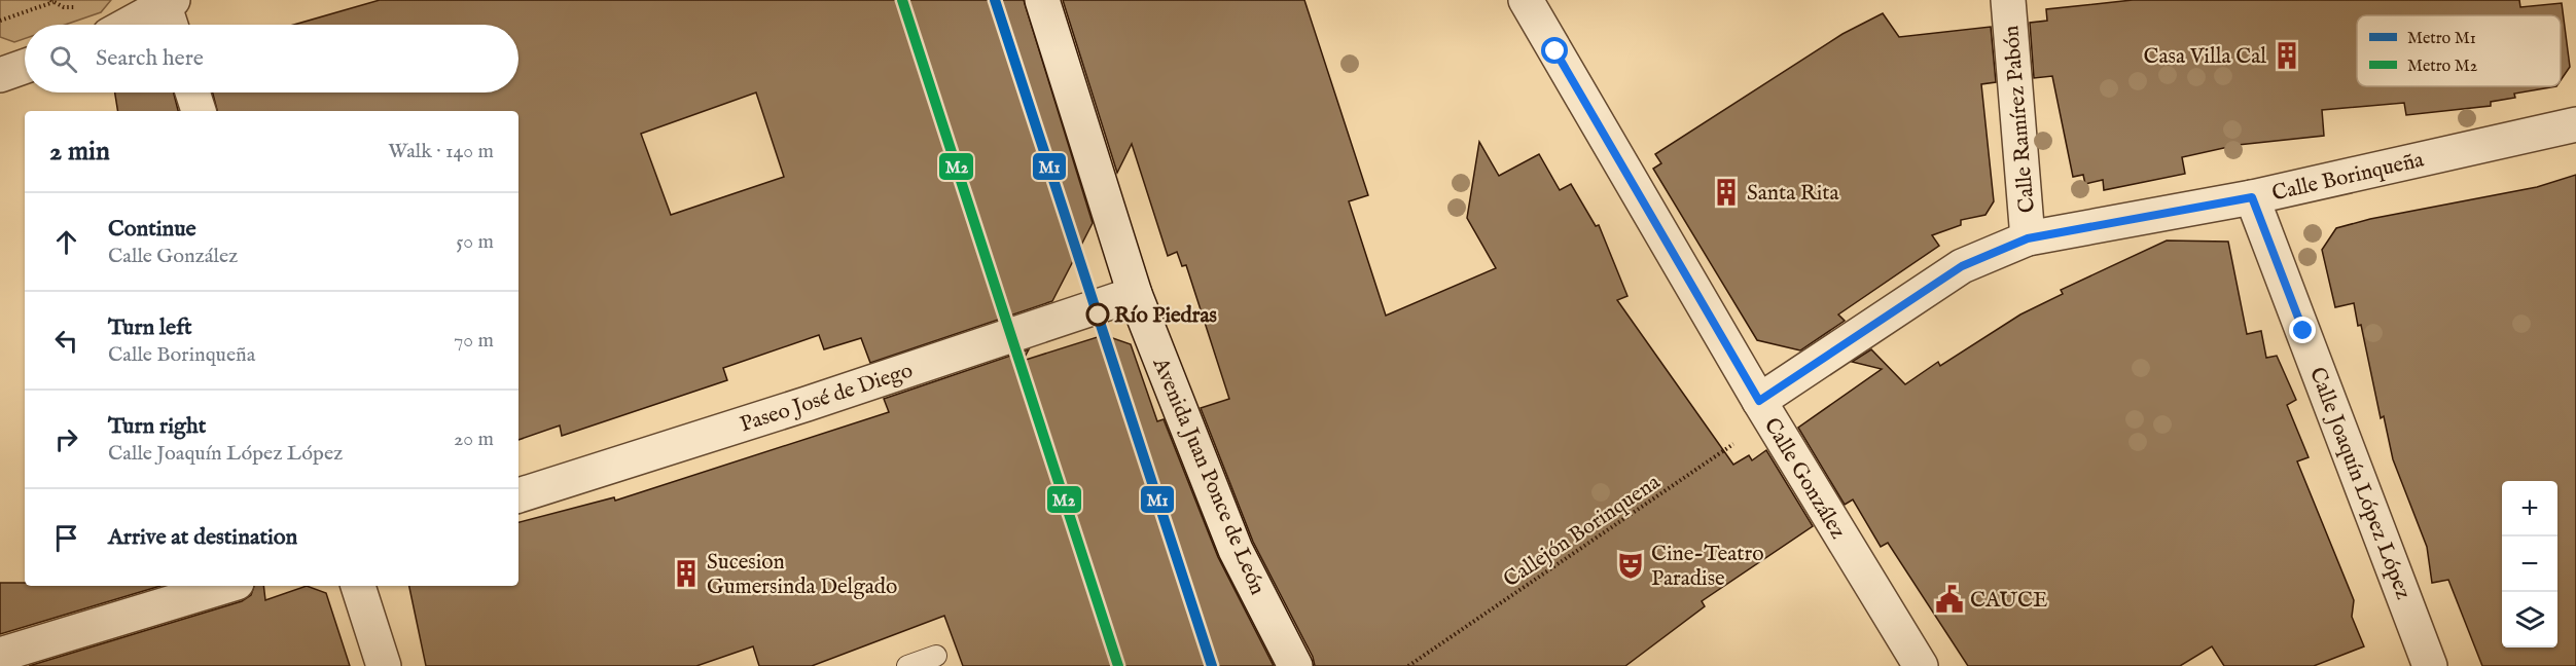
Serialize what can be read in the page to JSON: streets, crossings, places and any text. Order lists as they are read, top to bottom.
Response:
{
  "streets": {
    "street": [
      "Calle Ramírez Pabón",
      "Calle Borinqueña",
      "Paseo José de Diego",
      "Avenida Juan Ponce de León",
      "Calle González",
      "Calle Joaquín López López"
    ],
    "path": ["Callejón Borinquena"]
  },
  "crossings": [
    ["Calle Ramírez Pabón", "Calle Borinqueña"],
    ["Calle Borinqueña", "Calle González"],
    ["Calle Borinqueña", "Calle Joaquín López López"],
    ["Calle Borinqueña", "Callejón Borinquena"],
    ["Paseo José de Diego", "Avenida Juan Ponce de León"],
    ["Calle González", "Callejón Borinquena"]
  ],
  "places": {
    "building": ["Casa Villa Cal", "Santa Rita", "Sucesion Gumersinda Delgado"],
    "other": ["Río Piedras"],
    "theatre": ["Cine-Teatro Paradise"],
    "public building": ["CAUCE"]
  },
  "lines": ["metro line M1", "metro line M2"],
  "legend": ["Metro M1", "Metro M2"],
  "page": {
    "search": "Search here",
    "heading": ["2 min", "Walk · 140 m"],
    "list": [
      ["Continue", "Calle González", "50 m"],
      ["Turn left", "Calle Borinqueña", "70 m"],
      ["Turn right", "Calle Joaquín López López", "20 m"],
      "Arrive at destination"
    ],
    "map_buttons": ["+", "−"]
  }
}
